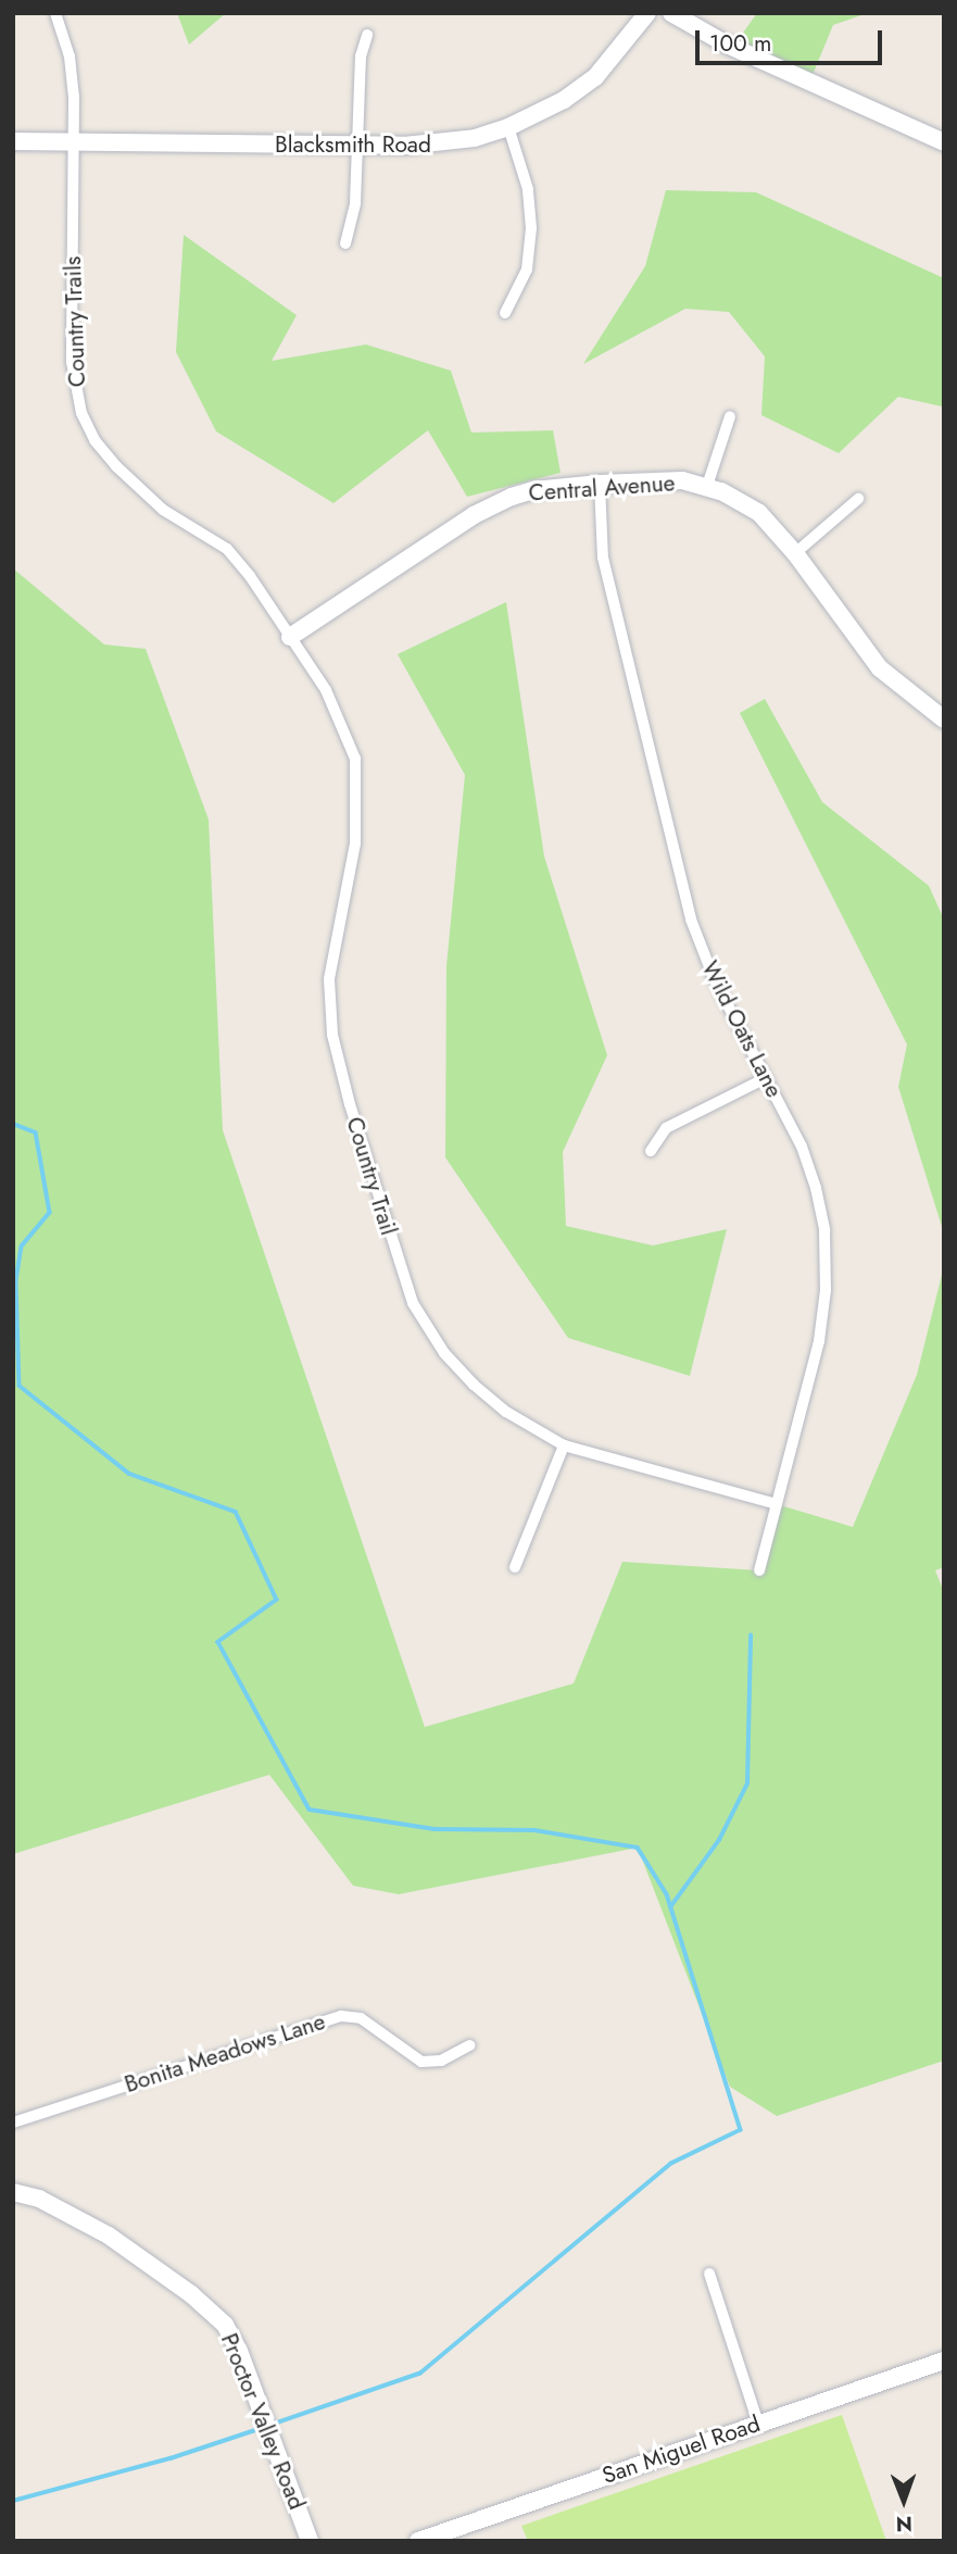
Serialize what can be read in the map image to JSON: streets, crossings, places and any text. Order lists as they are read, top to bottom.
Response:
{
  "streets": {
    "street": [
      "Blacksmith Road",
      "Country Trails",
      "Central Avenue",
      "Wild Oats Lane",
      "Country Trail",
      "Bonita Meadows Lane",
      "Proctor Valley Road",
      "San Miguel Road"
    ]
  },
  "crossings": [
    ["Blacksmith Road", "Country Trails"],
    ["Country Trails", "Central Avenue"],
    ["Country Trails", "Country Trail"],
    ["Central Avenue", "Wild Oats Lane"],
    ["Central Avenue", "Country Trail"],
    ["Wild Oats Lane", "Country Trail"]
  ],
  "scale_bar": "100 m",
  "north": "bottom"
}
